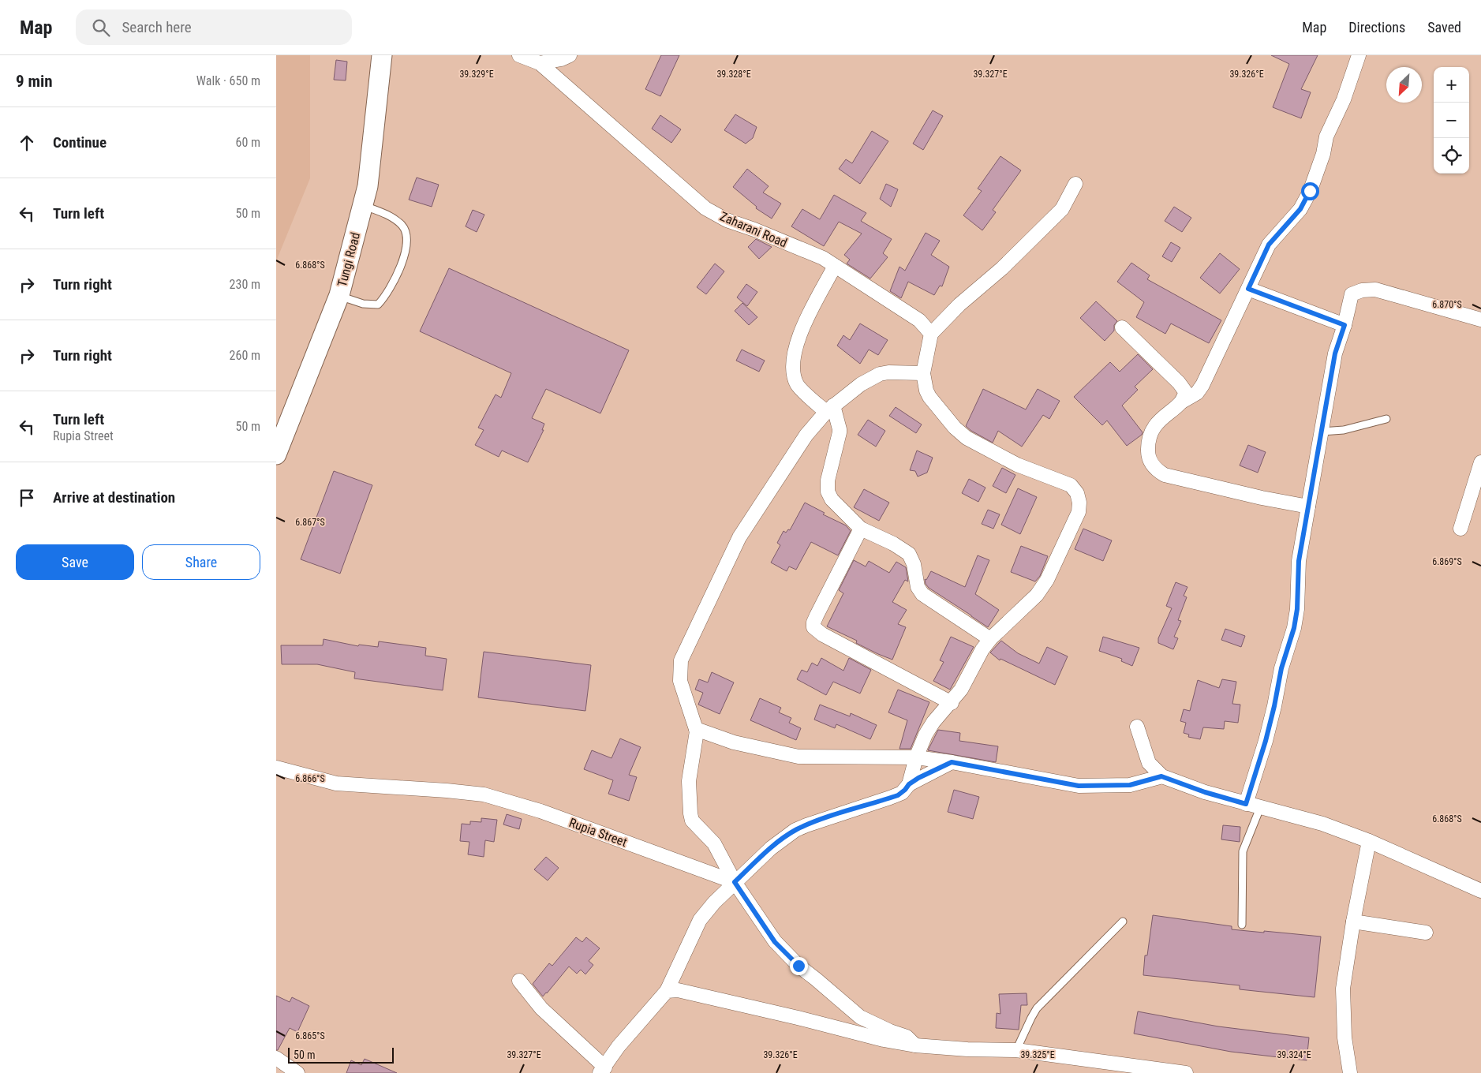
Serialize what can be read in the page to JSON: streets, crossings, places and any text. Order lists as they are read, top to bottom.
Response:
{
  "streets": {
    "main road": ["Tungi Road"],
    "street": ["Zaharani Road", "Rupia Street"]
  },
  "scale_bar": "50 m",
  "north": "bottom left",
  "page": {
    "header": "Map",
    "search": "Search here",
    "nav": ["Map", "Directions", "Saved"],
    "heading": ["9 min", "Walk · 650 m"],
    "map_buttons": ["+", "−"],
    "list": [
      ["Continue", "60 m"],
      ["Turn left", "50 m"],
      ["Turn right", "230 m"],
      ["Turn right", "260 m"],
      ["Turn left", "Rupia Street", "50 m"],
      "Arrive at destination"
    ],
    "buttons": ["Save", "Share"],
    "scale": "50 m"
  },
  "coordinates": [
    "39.329°E",
    "39.328°E",
    "39.327°E",
    "39.326°E",
    "6.868°S",
    "6.870°S",
    "6.867°S",
    "6.869°S",
    "6.866°S",
    "6.865°S",
    "39.325°E",
    "39.324°E"
  ]
}
